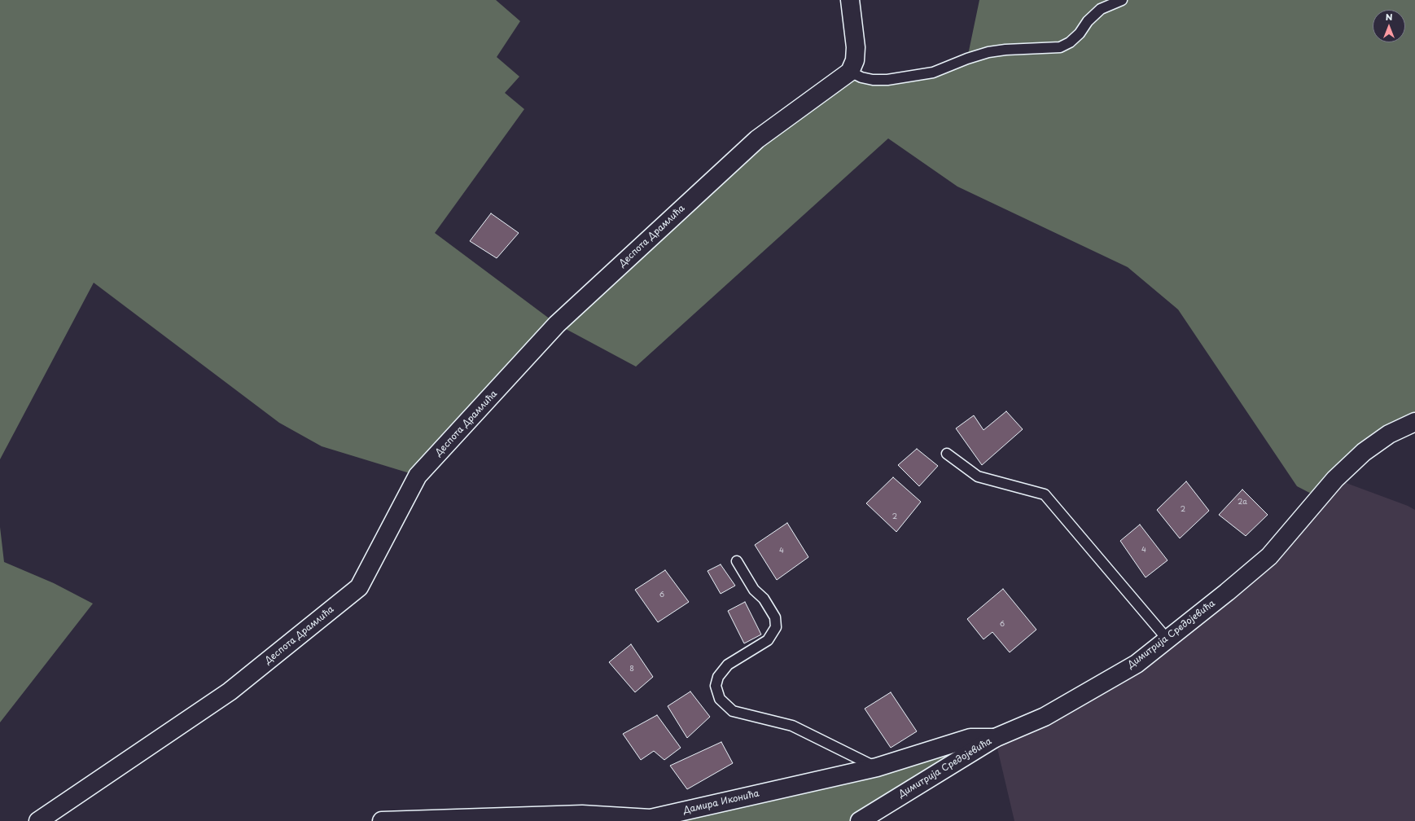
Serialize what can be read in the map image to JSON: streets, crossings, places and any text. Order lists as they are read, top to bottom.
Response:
{
  "streets": {
    "street": ["Деспота Драмлића", "Димитрија Средојевића", "Дамира Иконића"]
  },
  "crossings": [
    ["Димитрија Средојевића", "Дамира Иконића"]
  ],
  "house_numbers": [
    "2a",
    "2",
    "2",
    "4",
    "4",
    "6",
    "6",
    "8"
  ],
  "north": "top"
}
